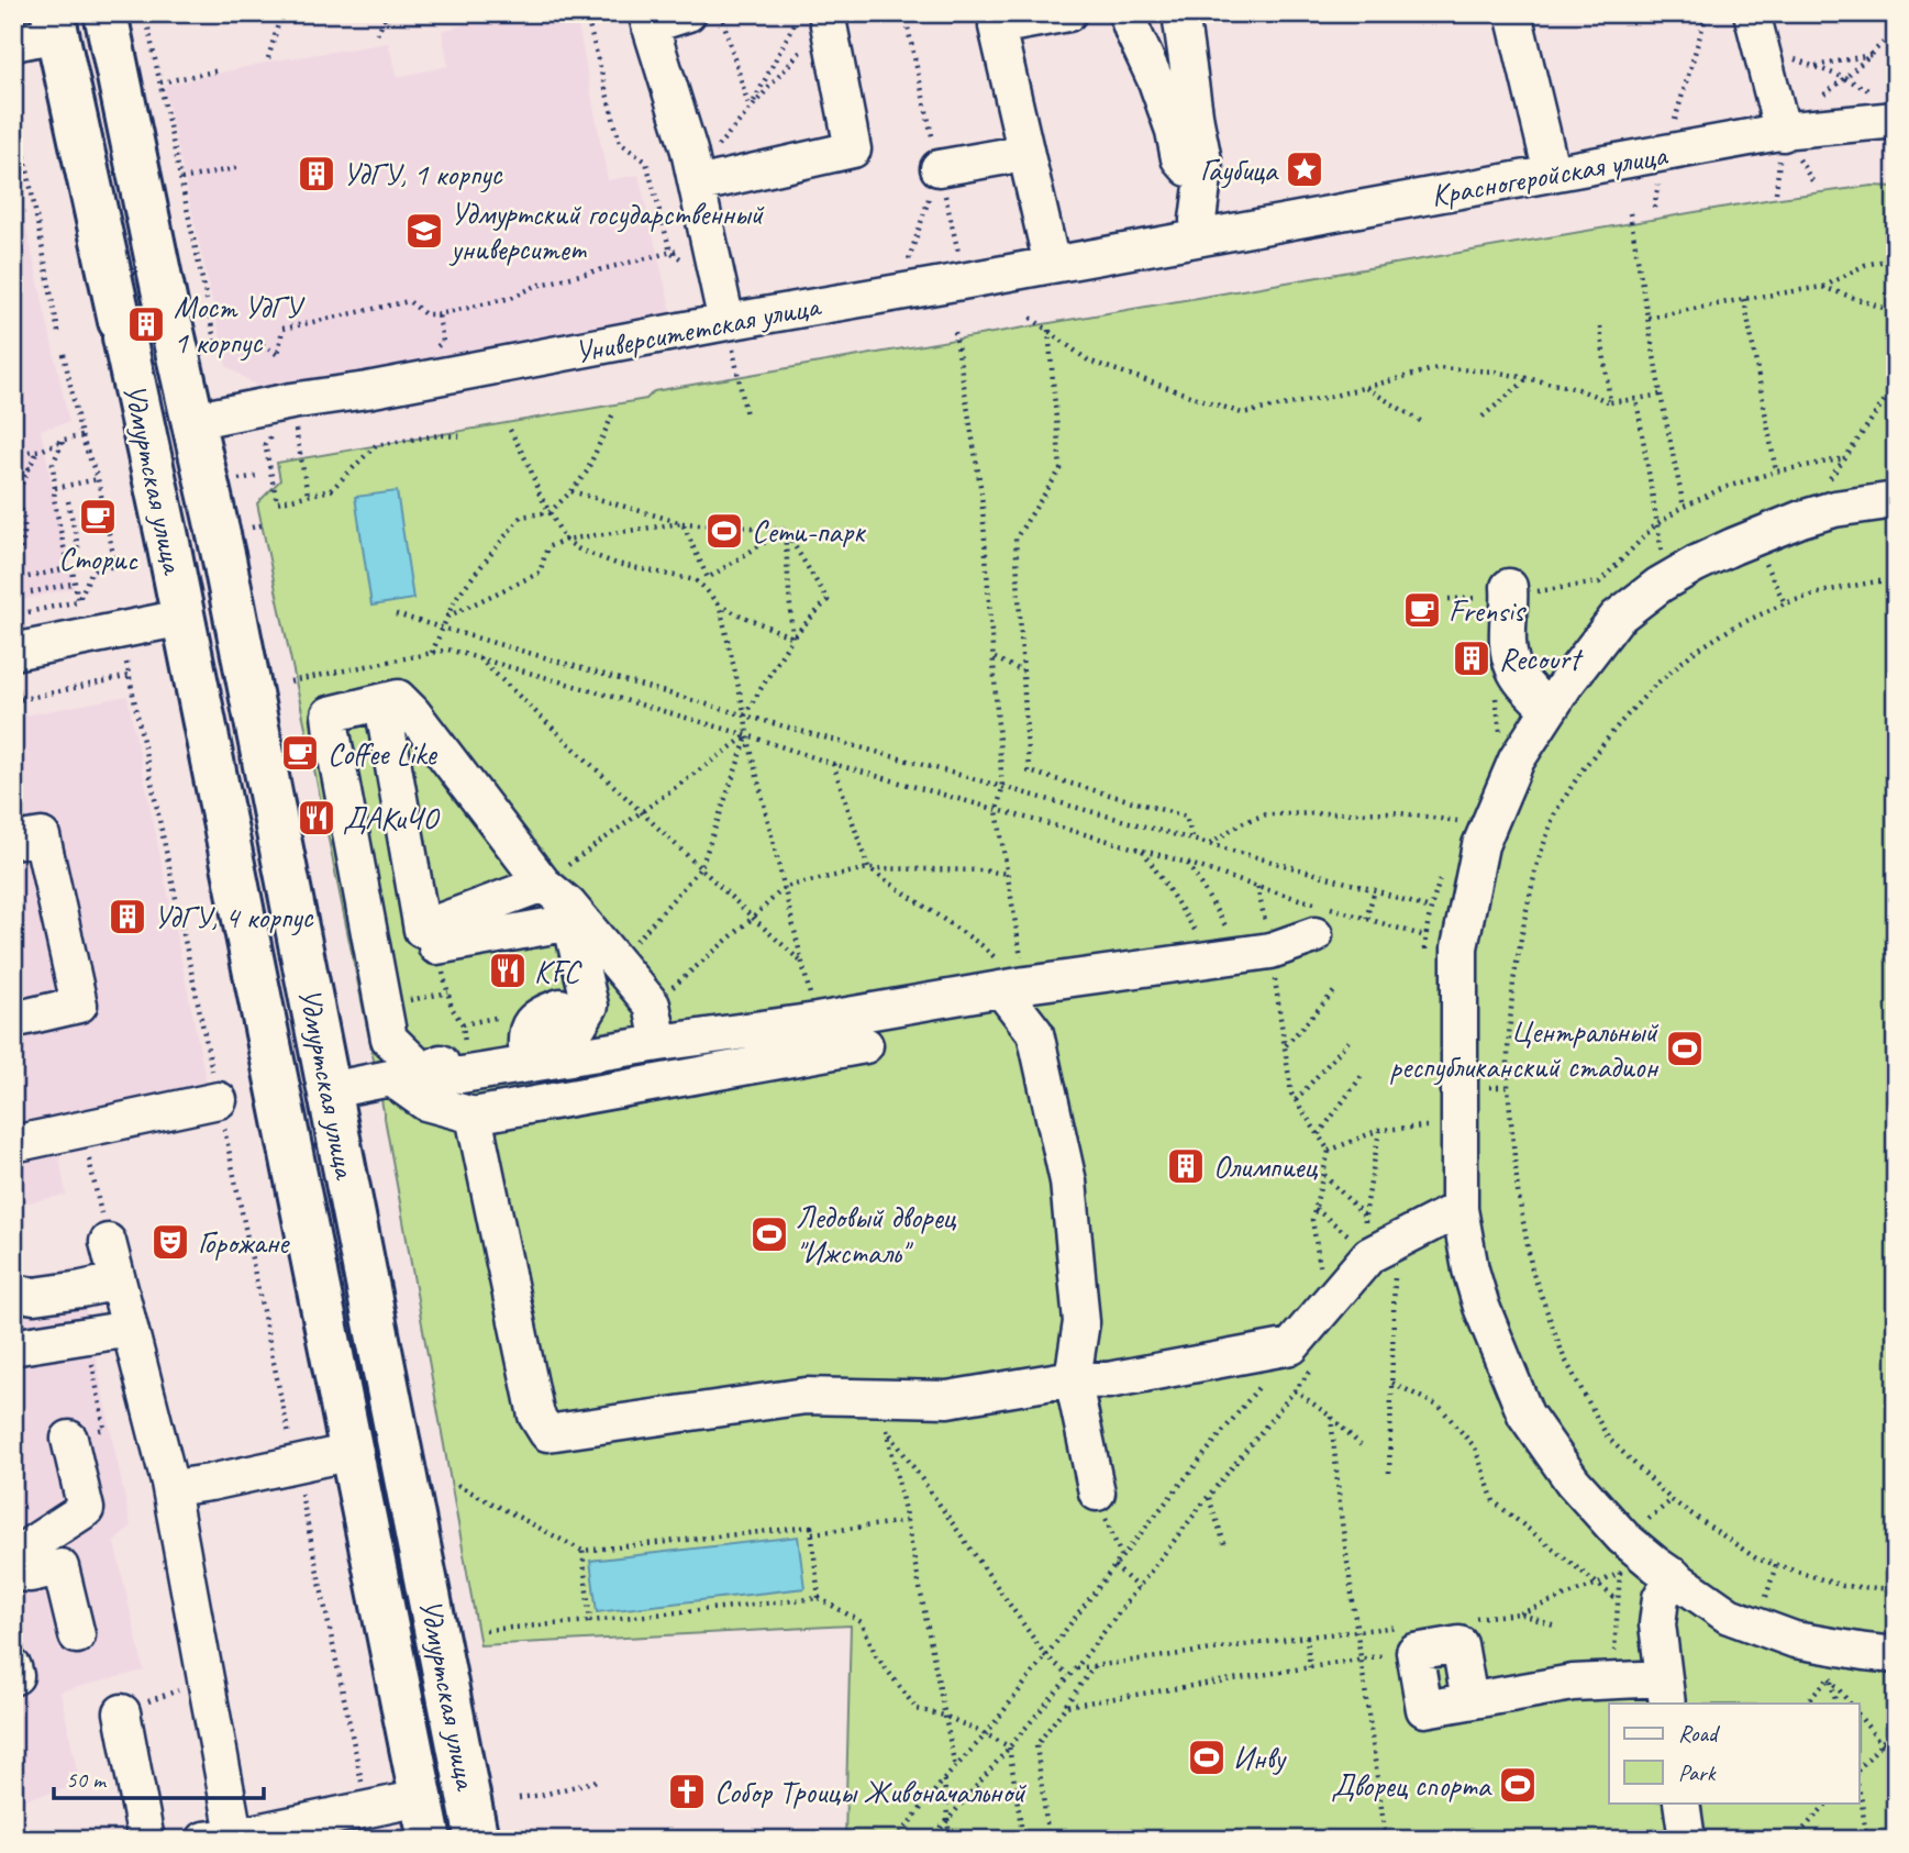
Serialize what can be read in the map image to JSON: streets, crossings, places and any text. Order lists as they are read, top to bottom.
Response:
{
  "streets": {
    "main road": ["Удмуртская улица"],
    "street": ["Красногеройская улица", "Университетская улица"]
  },
  "crossings": [
    ["Красногеройская улица", "Университетская улица"],
    ["Университетская улица", "Удмуртская улица"]
  ],
  "places": {
    "place": ["Гаубица"],
    "building": [
      "УдГУ, 1 корпус",
      "Мост УдГУ 1 корпус",
      "Recourt",
      "УдГУ, 4 корпус",
      "Олимпиец"
    ],
    "school or university": ["Удмуртский государственный университет"],
    "cafe": ["Сторис", "Frensis", "Coffee Like"],
    "sports": [
      "Сети-парк",
      "Центральный республиканский стадион",
      "Ледовый дворец \"Ижсталь\"",
      "Инву",
      "Дворец спорта"
    ],
    "restaurant": ["ДАКиЧО", "KFC"],
    "theatre": ["Горожане"],
    "church": ["Собор Троицы Живоначальной"]
  },
  "legend": ["Road", "Park"],
  "scale_bar": "50 m"
}
